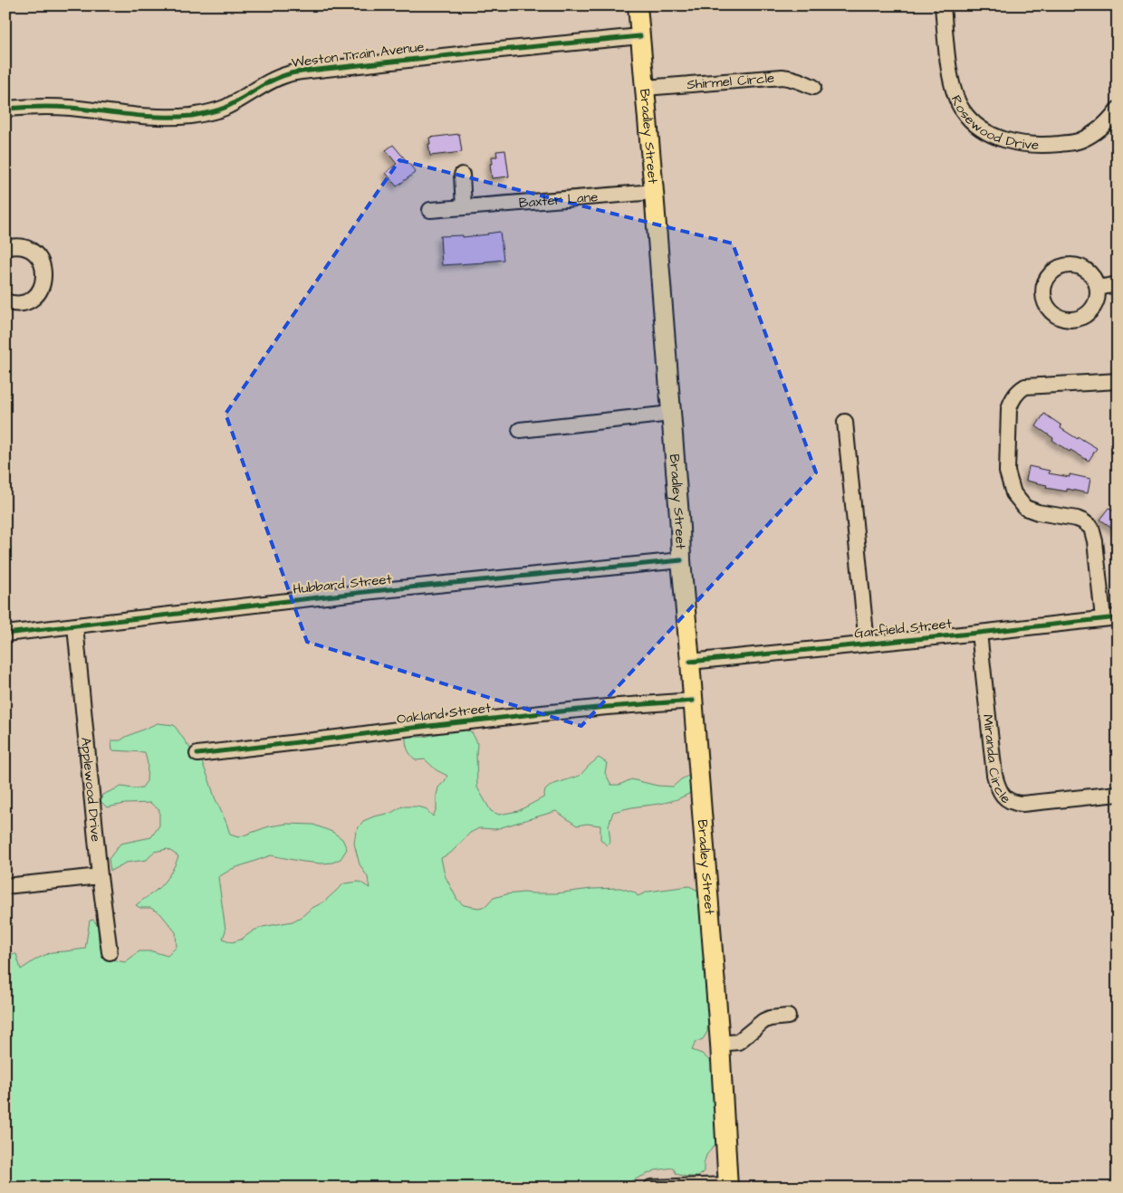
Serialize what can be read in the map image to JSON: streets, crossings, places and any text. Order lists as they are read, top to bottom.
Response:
{
  "streets": {
    "main road": ["Bradley Street"],
    "street": [
      "Weston Train Avenue",
      "Shirmel Circle",
      "Rosewood Drive",
      "Baxter Lane",
      "Hubbard Street",
      "Garfield Street",
      "Oakland Street",
      "Miranda Circle",
      "Applewood Drive"
    ]
  },
  "crossings": [
    ["Weston Train Avenue", "Bradley Street"],
    ["Shirmel Circle", "Bradley Street"],
    ["Bradley Street", "Baxter Lane"],
    ["Bradley Street", "Hubbard Street"],
    ["Bradley Street", "Garfield Street"],
    ["Bradley Street", "Oakland Street"],
    ["Hubbard Street", "Applewood Drive"],
    ["Garfield Street", "Miranda Circle"]
  ]
}
